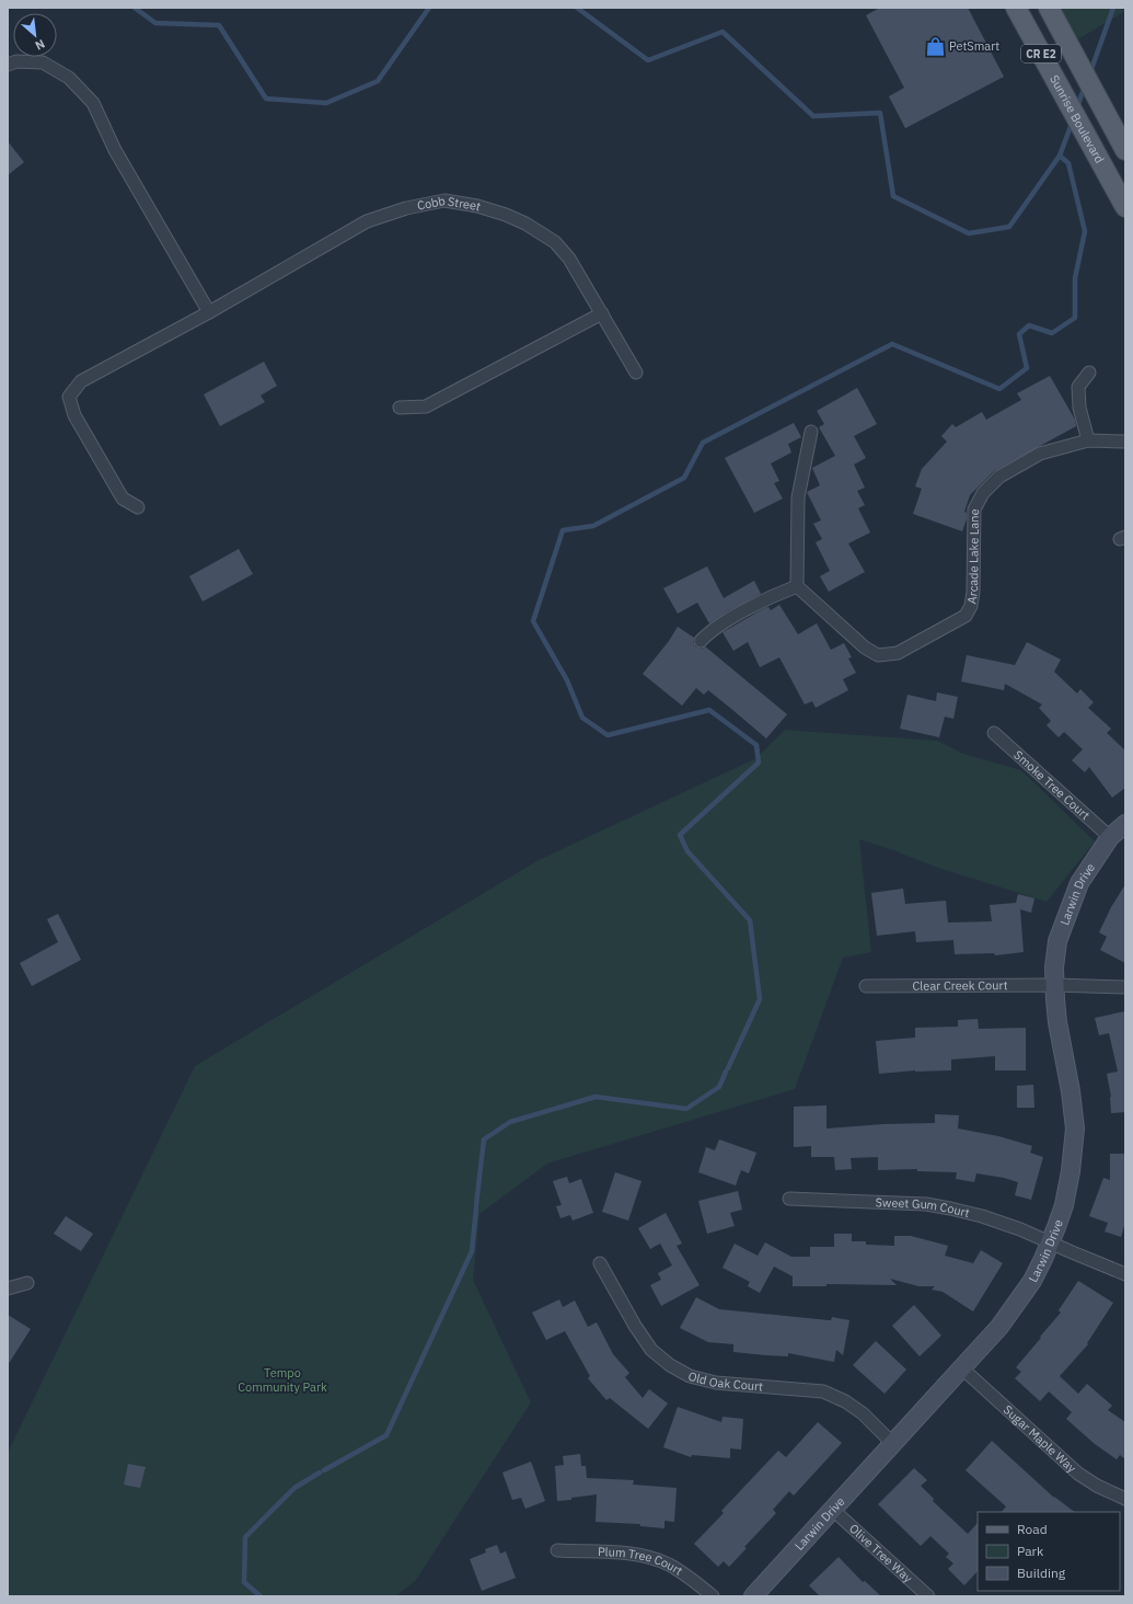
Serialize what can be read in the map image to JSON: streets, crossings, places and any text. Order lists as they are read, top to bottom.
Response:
{
  "streets": {
    "main road": ["CR E2", "Sunrise Boulevard"],
    "street": [
      "Cobb Street",
      "Arcade Lake Lane",
      "Smoke Tree Court",
      "Larwin Drive",
      "Clear Creek Court",
      "Sweet Gum Court",
      "Old Oak Court",
      "Sugar Maple Way",
      "Olive Tree Way",
      "Plum Tree Court"
    ]
  },
  "crossings": [
    ["Smoke Tree Court", "Larwin Drive"],
    ["Larwin Drive", "Clear Creek Court"],
    ["Larwin Drive", "Sweet Gum Court"],
    ["Larwin Drive", "Old Oak Court"],
    ["Larwin Drive", "Sugar Maple Way"],
    ["Larwin Drive", "Olive Tree Way"]
  ],
  "parks": ["Tempo Community Park"],
  "places": {
    "shop": ["PetSmart"]
  },
  "legend": ["Road", "Park", "Building"],
  "north": "bottom right"
}
